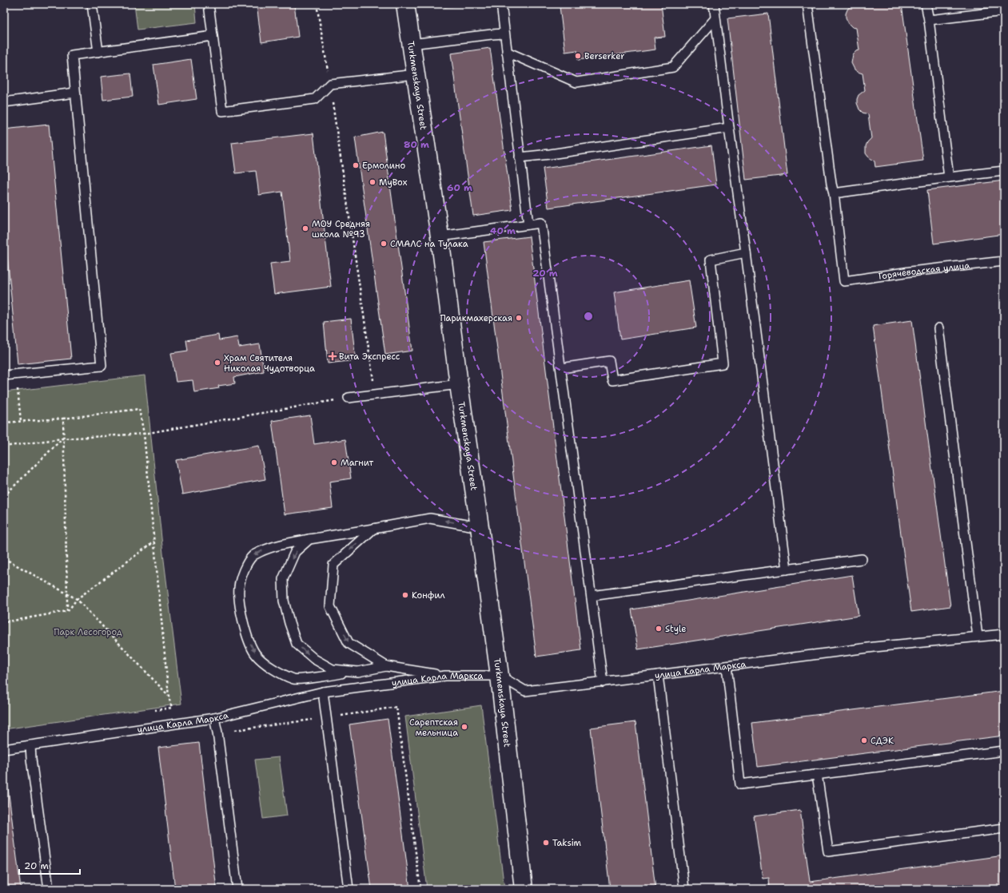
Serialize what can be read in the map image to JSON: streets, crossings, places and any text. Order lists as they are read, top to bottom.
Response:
{
  "streets": {
    "street": ["Turkmenskaya Street"],
    "lane": ["Горячеводская улица", "улица Карла Маркса"]
  },
  "crossings": [
    ["Turkmenskaya Street", "улица Карла Маркса"]
  ],
  "parks": ["Парк Лесогород"],
  "places": {
    "other": [
      "Berserker",
      "Ермолино",
      "MyBox",
      "МОУ Средняя школа №93",
      "СМАЛС на Тулака",
      "Парикмахерская",
      "Храм Святителя Николая Чудотворца",
      "Магнит",
      "Конфил",
      "Style",
      "Сарептская мельница",
      "СДЭК",
      "Taksim"
    ],
    "health": ["Вита Экспресс"]
  },
  "scale_bar": "20 m",
  "rings": [
    "80 m",
    "60 m",
    "40 m",
    "20 m"
  ]
}
